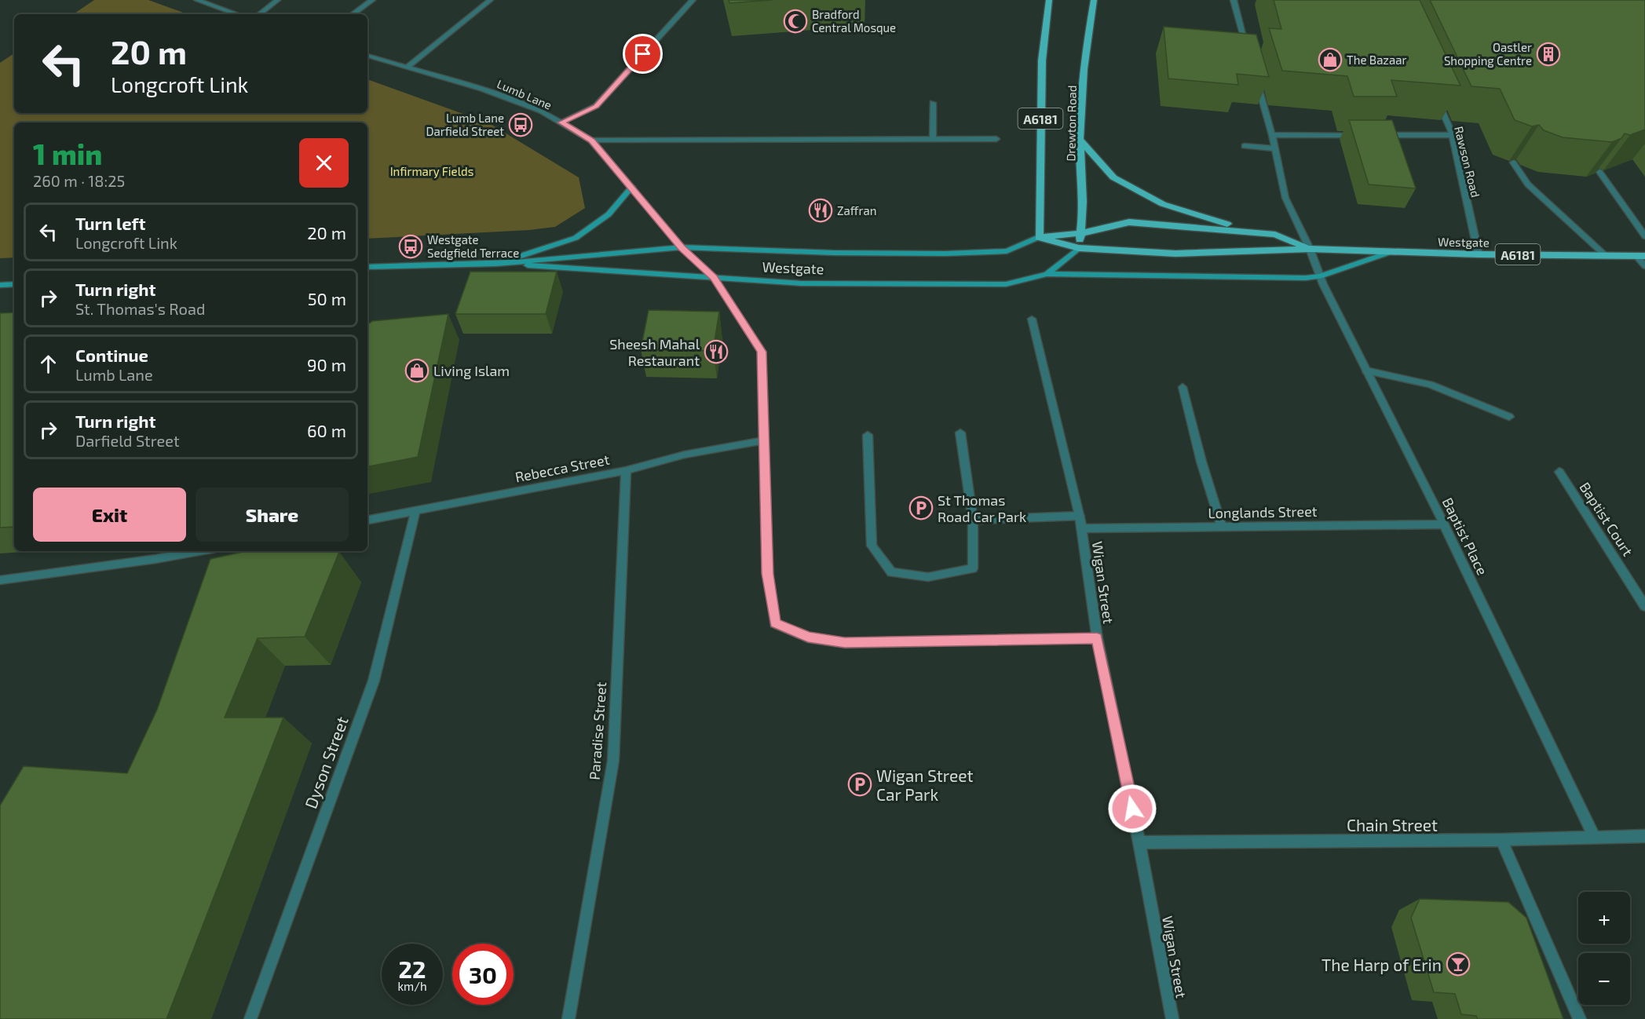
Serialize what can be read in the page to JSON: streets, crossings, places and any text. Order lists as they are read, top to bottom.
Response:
{
  "streets": {
    "main road": ["A6181", "Drewton Road", "Westgate"],
    "street": [
      "Lumb Lane",
      "Rawson Road",
      "Rebecca Street",
      "Longlands Street",
      "Baptist Court",
      "Baptist Place",
      "Wigan Street",
      "Paradise Street",
      "Dyson Street",
      "Chain Street"
    ]
  },
  "crossings": [
    ["Lumb Lane", "Westgate"],
    ["Lumb Lane", "Rebecca Street"],
    ["Lumb Lane", "Wigan Street"],
    ["A6181", "Drewton Road"],
    ["A6181", "Westgate"],
    ["Drewton Road", "Westgate"],
    ["Rawson Road", "Westgate"],
    ["Westgate", "Baptist Place"],
    ["Rebecca Street", "Paradise Street"],
    ["Rebecca Street", "Dyson Street"],
    ["Longlands Street", "Baptist Place"],
    ["Longlands Street", "Wigan Street"],
    ["Baptist Place", "Chain Street"],
    ["Wigan Street", "Chain Street"]
  ],
  "parks": ["Infirmary Fields"],
  "places": {
    "mosque": ["Bradford Central Mosque"],
    "building": ["Oastler Shopping Centre"],
    "shop": ["The Bazaar", "Living Islam"],
    "bus stop": ["Lumb Lane Darfield Street", "Westgate Sedgfield Terrace"],
    "restaurant": ["Zaffran", "Sheesh Mahal Restaurant"],
    "parking": ["St Thomas Road Car Park", "Wigan Street Car Park"],
    "bar": ["The Harp of Erin"]
  },
  "page": {
    "turn": ["20 m", "Longcroft Link"],
    "heading": ["1 min", "260 m · 18:25"],
    "list": [
      {
        "name": "Turn left",
        "note": "Longcroft Link",
        "value": "20 m"
      },
      {
        "name": "Turn right",
        "note": "St. Thomas's Road",
        "value": "50 m"
      },
      {
        "name": "Continue",
        "note": "Lumb Lane",
        "value": "90 m"
      },
      {
        "name": "Turn right",
        "note": "Darfield Street",
        "value": "60 m"
      }
    ],
    "buttons": ["Exit", "Share"],
    "map_buttons": ["+", "−"],
    "speed": "22 km/h",
    "limit": "30"
  }
}
